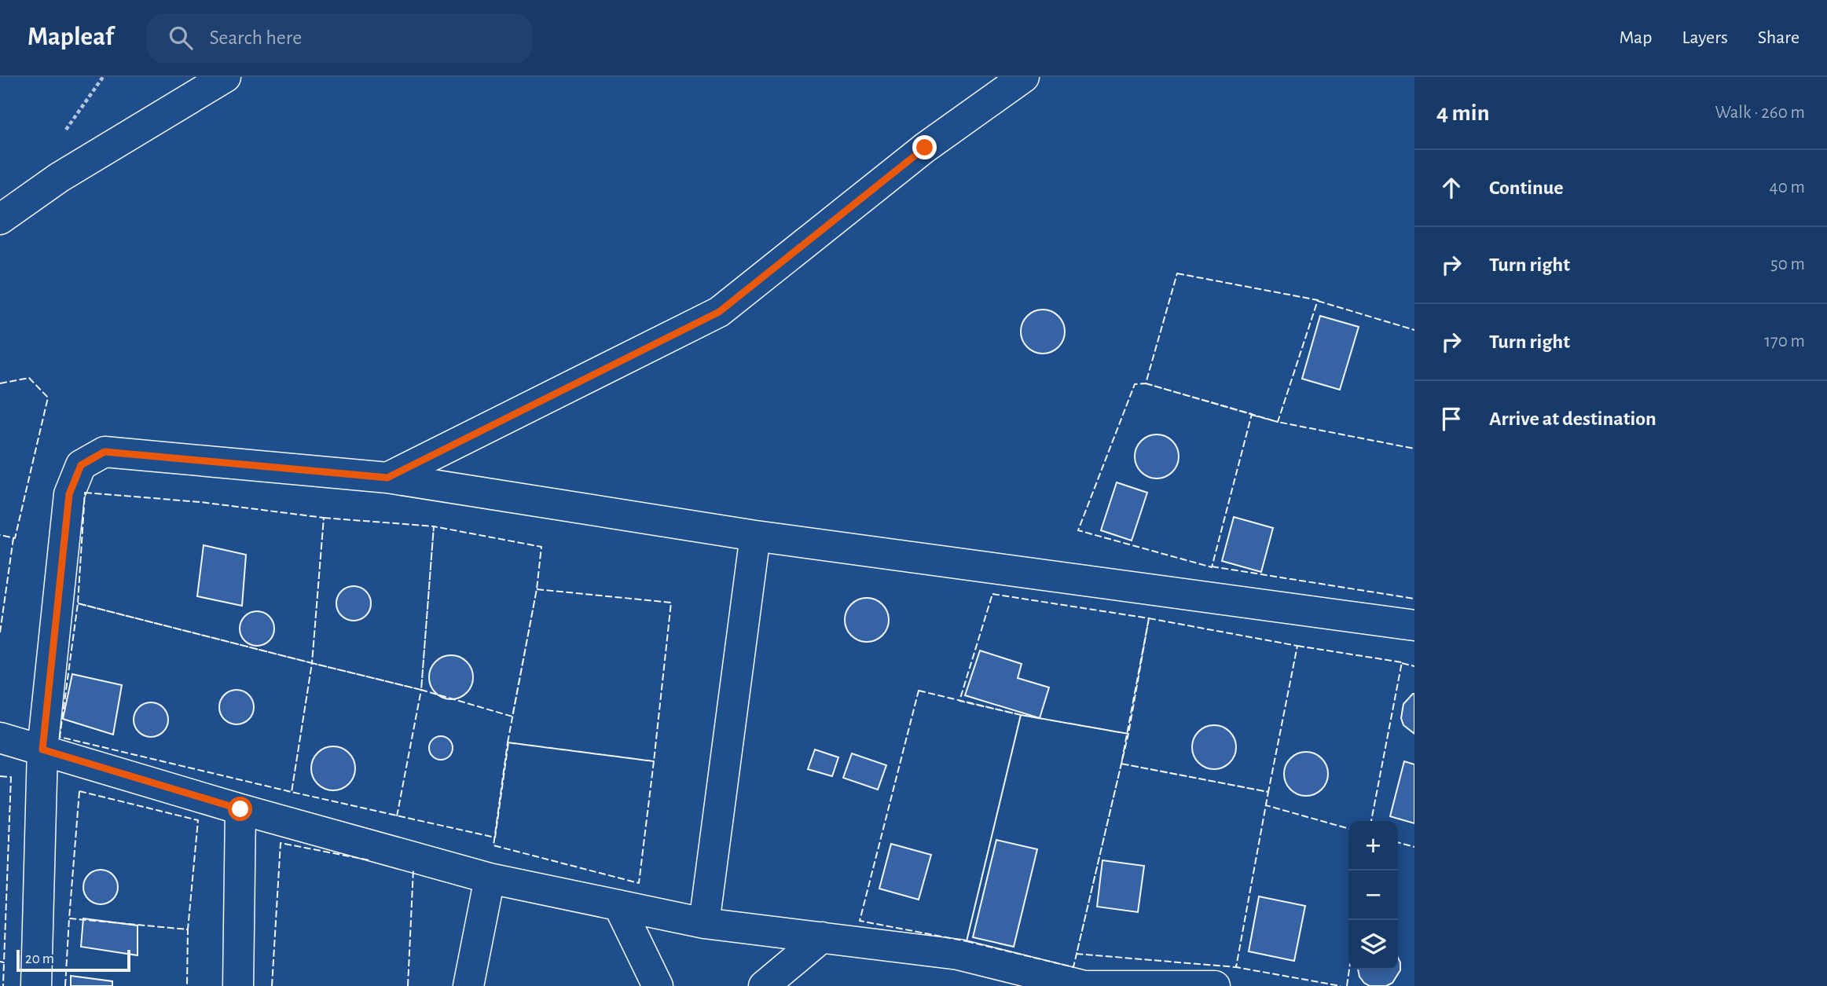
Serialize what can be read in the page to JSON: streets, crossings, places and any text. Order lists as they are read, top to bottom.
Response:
{
  "scale_bar": "20 m",
  "page": {
    "header": "Mapleaf",
    "search": "Search here",
    "nav": ["Map", "Layers", "Share"],
    "heading": ["4 min", "Walk · 260 m"],
    "list": [
      ["Continue", "40 m"],
      ["Turn right", "50 m"],
      ["Turn right", "170 m"],
      "Arrive at destination"
    ],
    "map_buttons": ["+", "−"],
    "scale": "20 m"
  }
}
